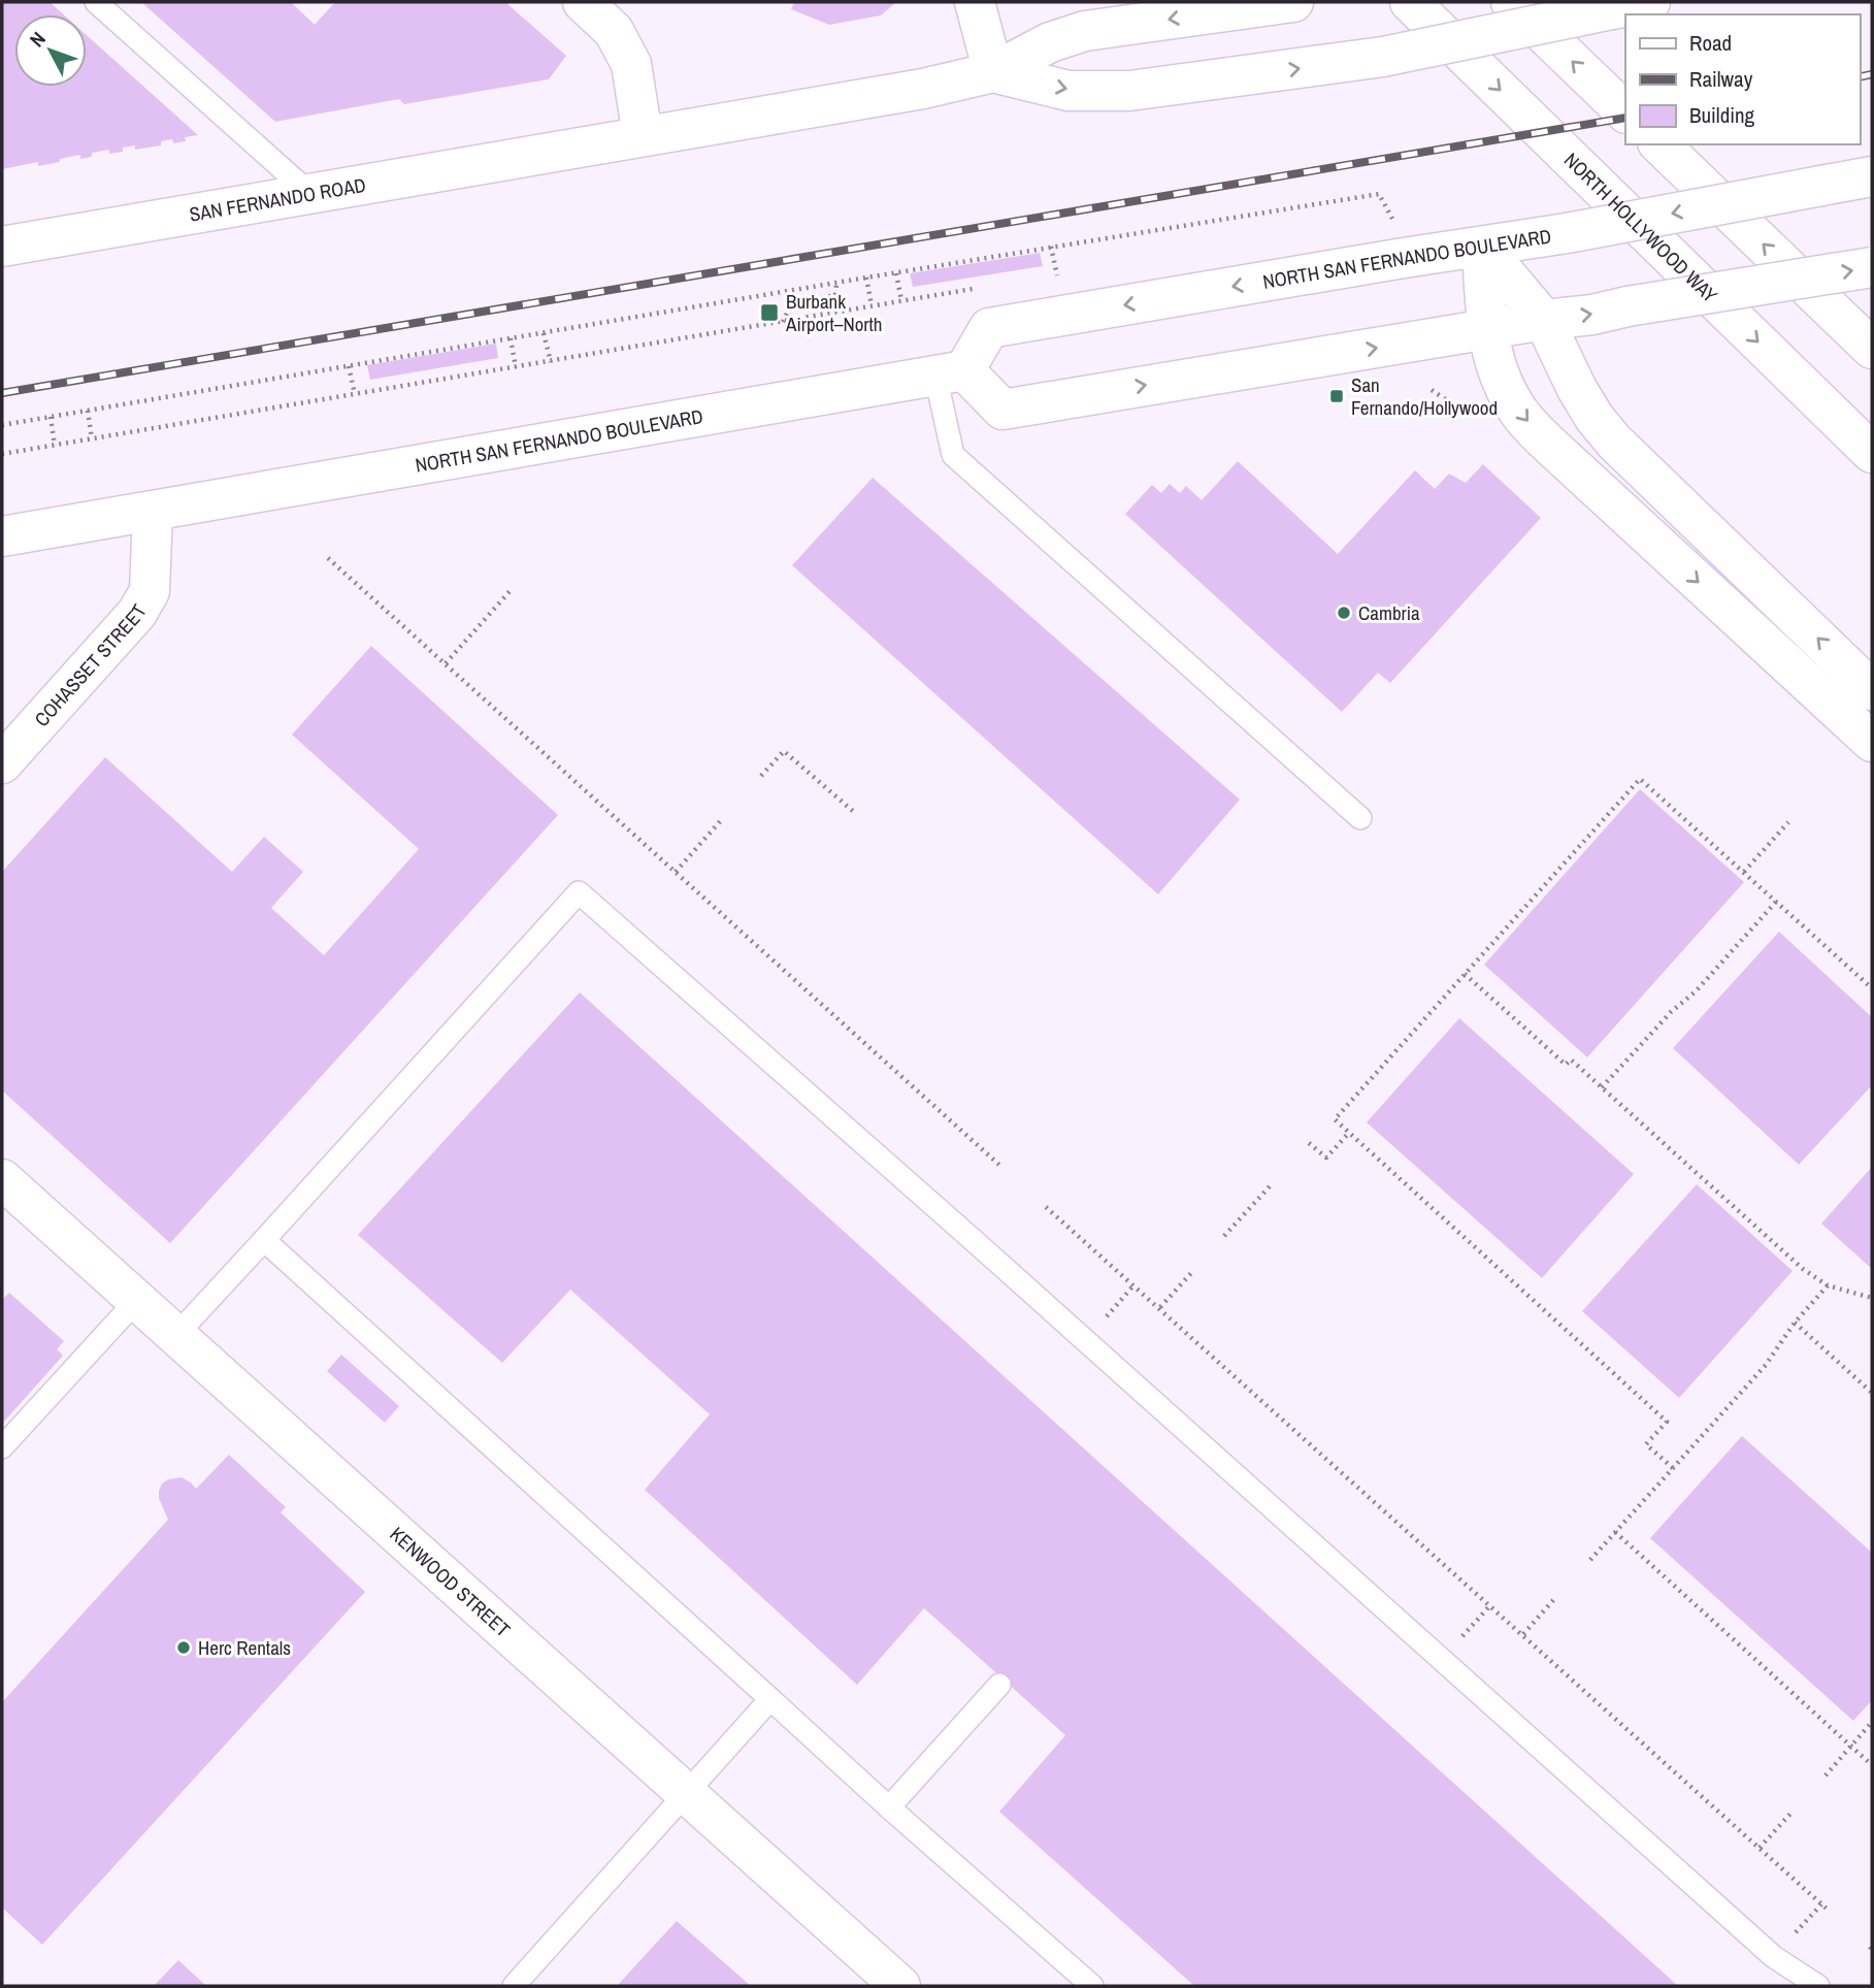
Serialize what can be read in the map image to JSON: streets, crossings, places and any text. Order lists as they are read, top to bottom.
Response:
{
  "streets": {
    "main road": [
      "SAN FERNANDO ROAD",
      "NORTH HOLLYWOOD WAY",
      "NORTH SAN FERNANDO BOULEVARD",
      "COHASSET STREET",
      "KENWOOD STREET"
    ]
  },
  "crossings": [
    ["NORTH SAN FERNANDO BOULEVARD", "COHASSET STREET"]
  ],
  "places": {
    "transit": ["Burbank Airport–North", "San Fernando/Hollywood"],
    "other": ["Cambria", "Herc Rentals"]
  },
  "legend": ["Road", "Railway", "Building"],
  "north": "top left"
}
